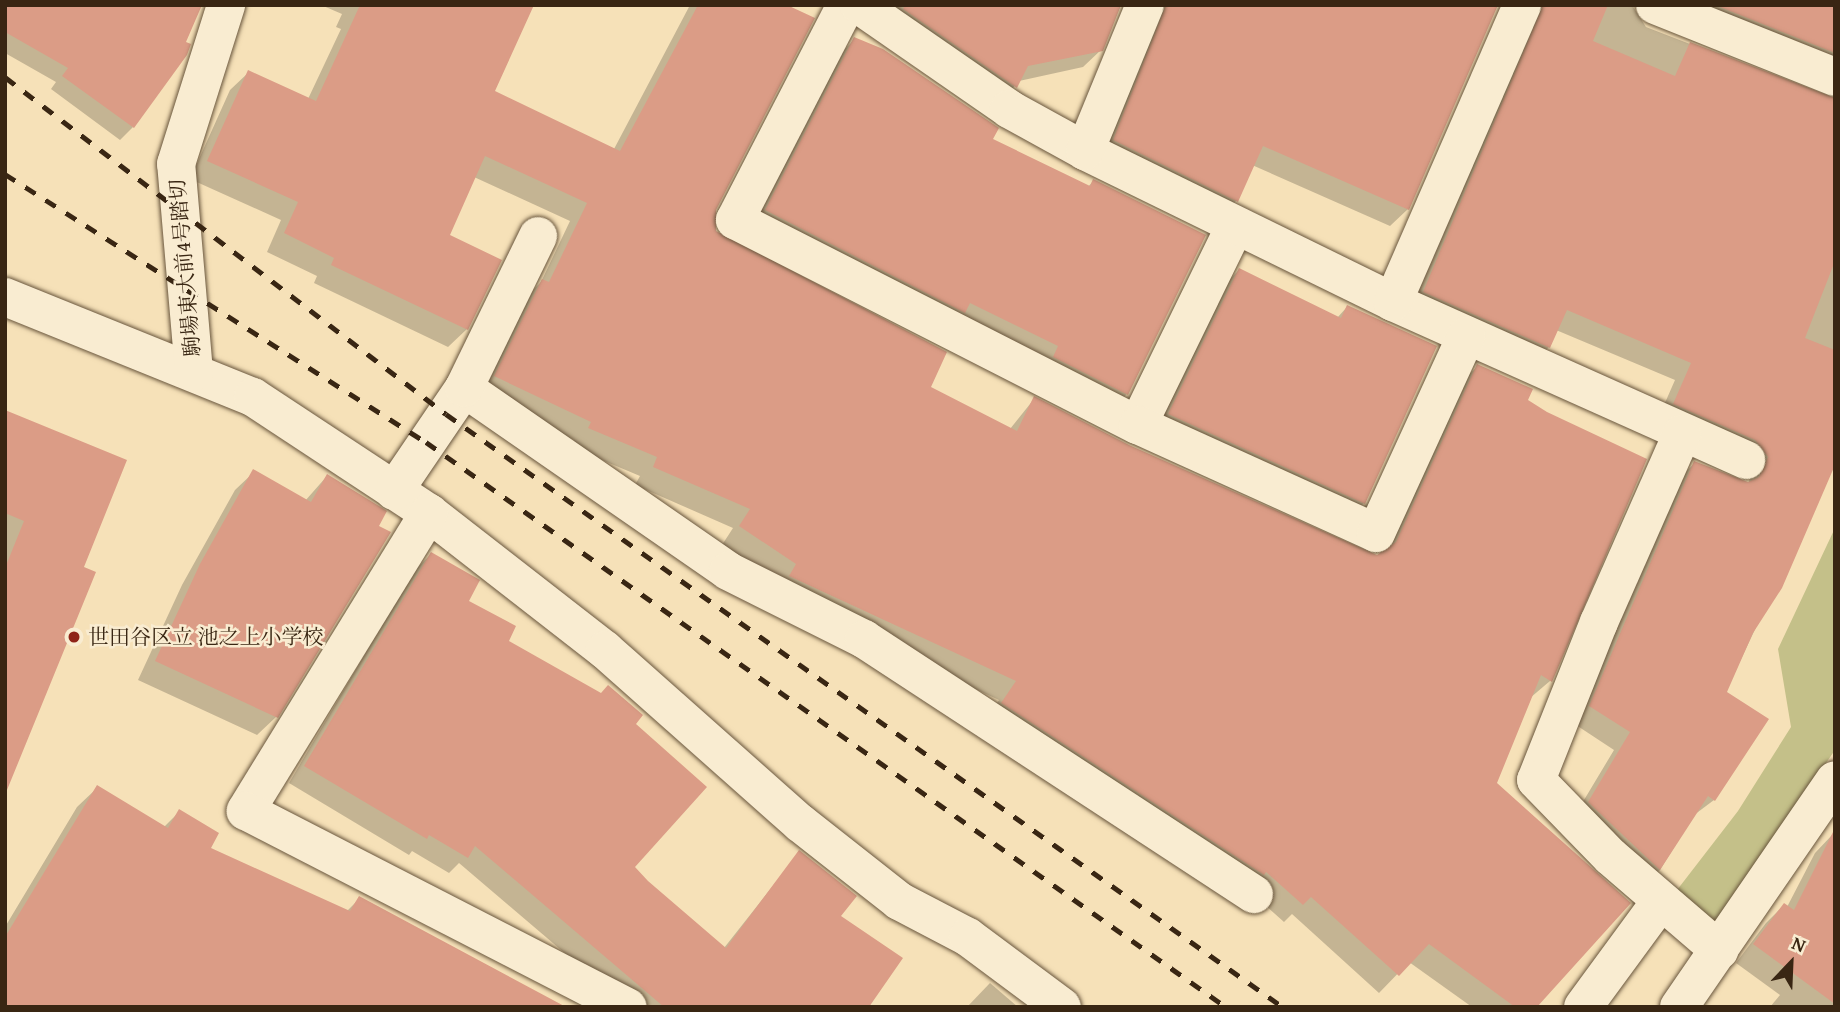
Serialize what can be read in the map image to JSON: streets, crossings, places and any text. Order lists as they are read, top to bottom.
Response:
{
  "streets": {
    "street": ["駒場東大前4号踏切"]
  },
  "places": ["世田谷区立 池之上小学校"],
  "north": "top right"
}
